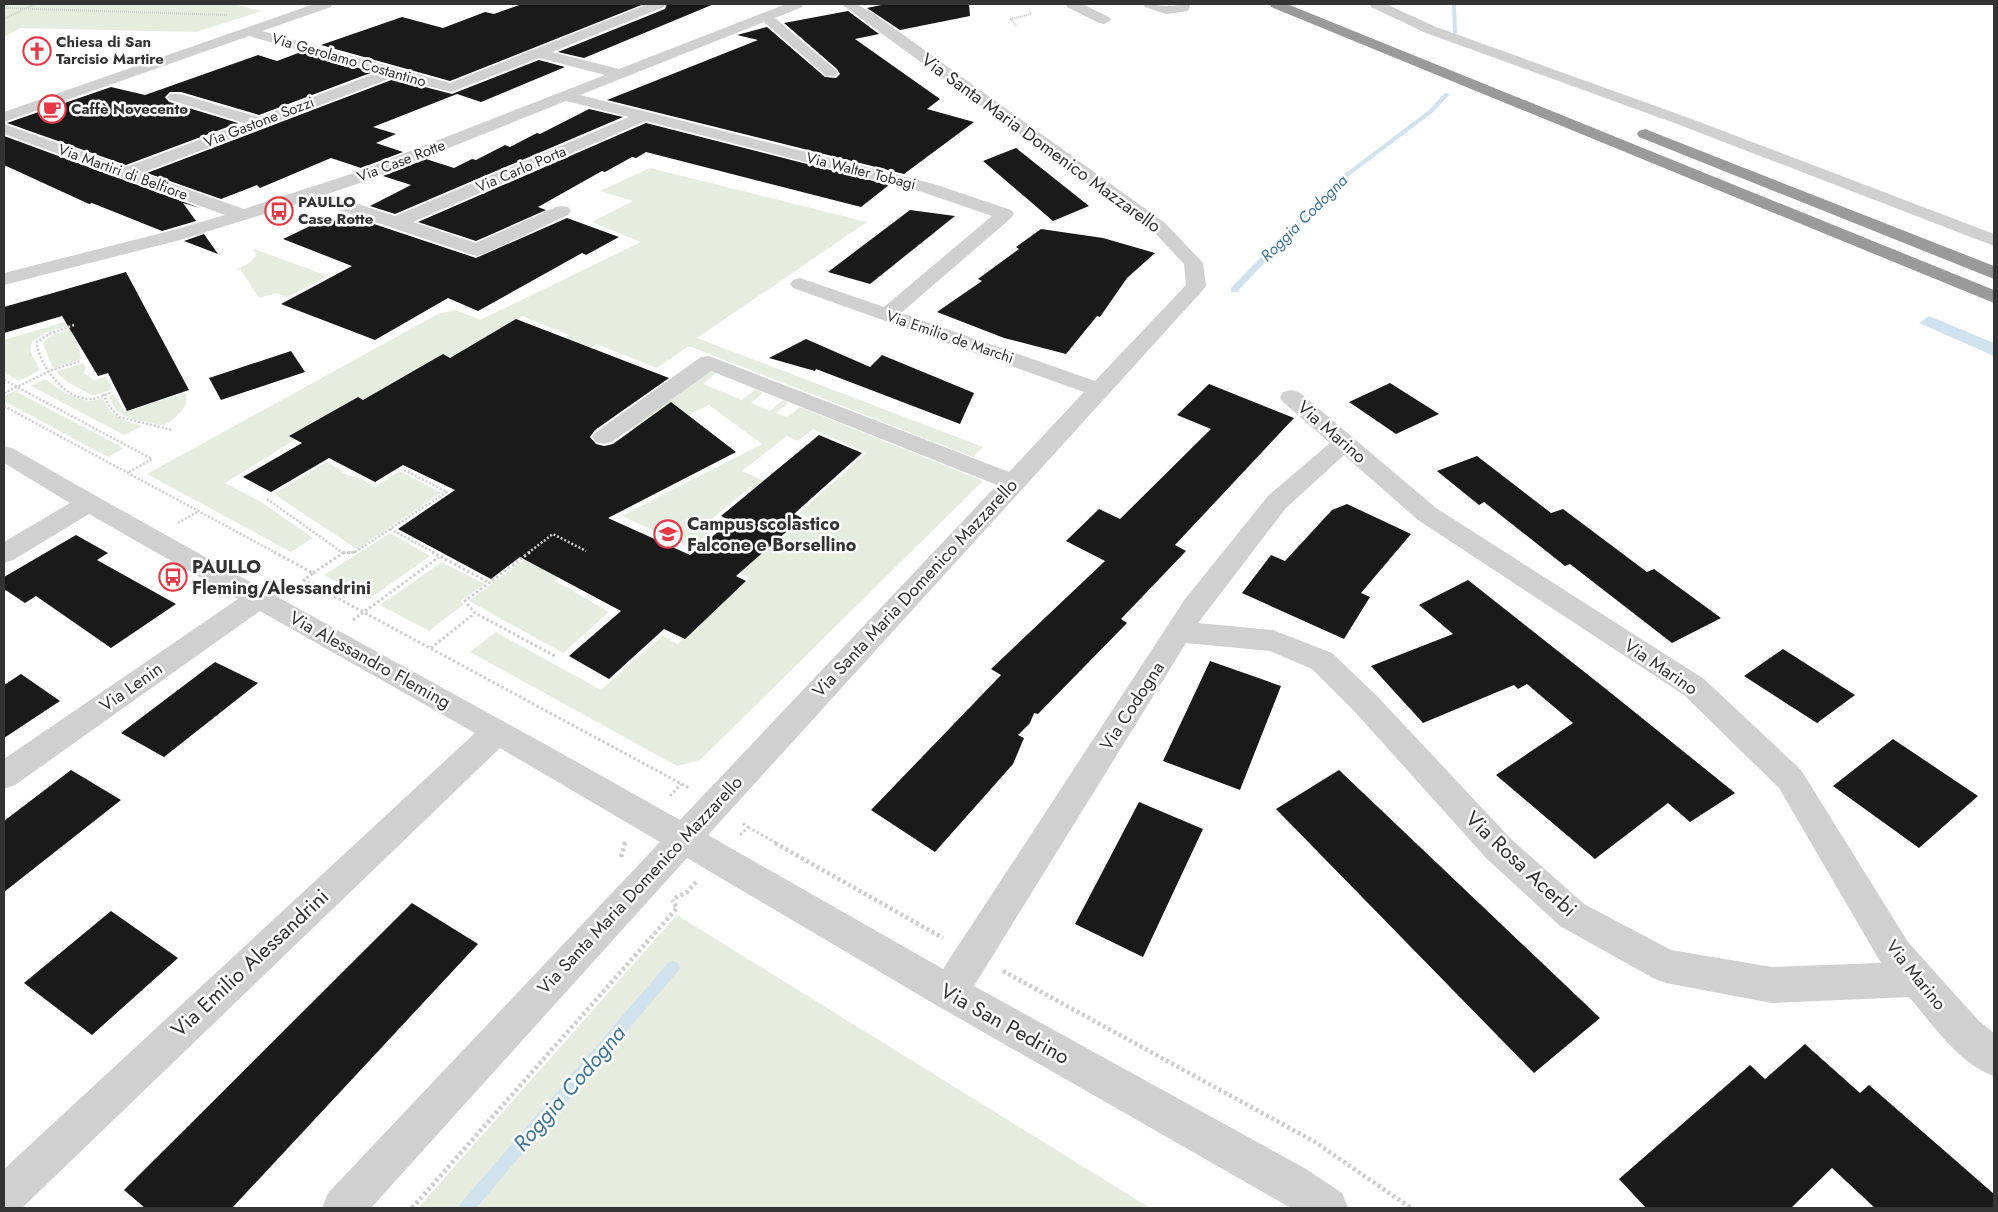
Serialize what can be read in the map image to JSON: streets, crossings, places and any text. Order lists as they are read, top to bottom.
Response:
{
  "streets": {
    "street": [
      "Via Gerolamo Costantino",
      "Via Gastone Sozzi",
      "Via Santa Maria Domenico Mazzarello",
      "Via Case Rotte",
      "Via Carlo Porta",
      "Via Walter Tobagi",
      "Via Martiri di Belfiore",
      "Via Emilio de Marchi",
      "Via Marino",
      "Via Alessandro Fleming",
      "Via Lenin",
      "Via Codogna",
      "Via Rosa Acerbi",
      "Via Emilio Alessandrini",
      "Via San Pedrino"
    ]
  },
  "crossings": [
    ["Via Gerolamo Costantino", "Via Gastone Sozzi"],
    ["Via Gastone Sozzi", "Via Martiri di Belfiore"],
    ["Via Santa Maria Domenico Mazzarello", "Via Emilio de Marchi"],
    ["Via Santa Maria Domenico Mazzarello", "Via Alessandro Fleming"],
    ["Via Santa Maria Domenico Mazzarello", "Via San Pedrino"],
    ["Via Case Rotte", "Via Walter Tobagi"],
    ["Via Case Rotte", "Via Martiri di Belfiore"],
    ["Via Carlo Porta", "Via Walter Tobagi"],
    ["Via Walter Tobagi", "Via Emilio de Marchi"],
    ["Via Marino", "Via Codogna"],
    ["Via Marino", "Via Rosa Acerbi"],
    ["Via Alessandro Fleming", "Via Lenin"],
    ["Via Alessandro Fleming", "Via Emilio Alessandrini"],
    ["Via Alessandro Fleming", "Via San Pedrino"],
    ["Via Codogna", "Via Rosa Acerbi"],
    ["Via Codogna", "Via San Pedrino"]
  ],
  "water": ["Roggia Codogna"],
  "places": {
    "church": ["Chiesa di San Tarcisio Martire"],
    "cafe": ["Caffè Novecento"],
    "bus stop": ["PAULLO Case Rotte", "PAULLO Fleming/Alessandrini"],
    "school or university": ["Campus scolastico Falcone e Borsellino"]
  }
}
